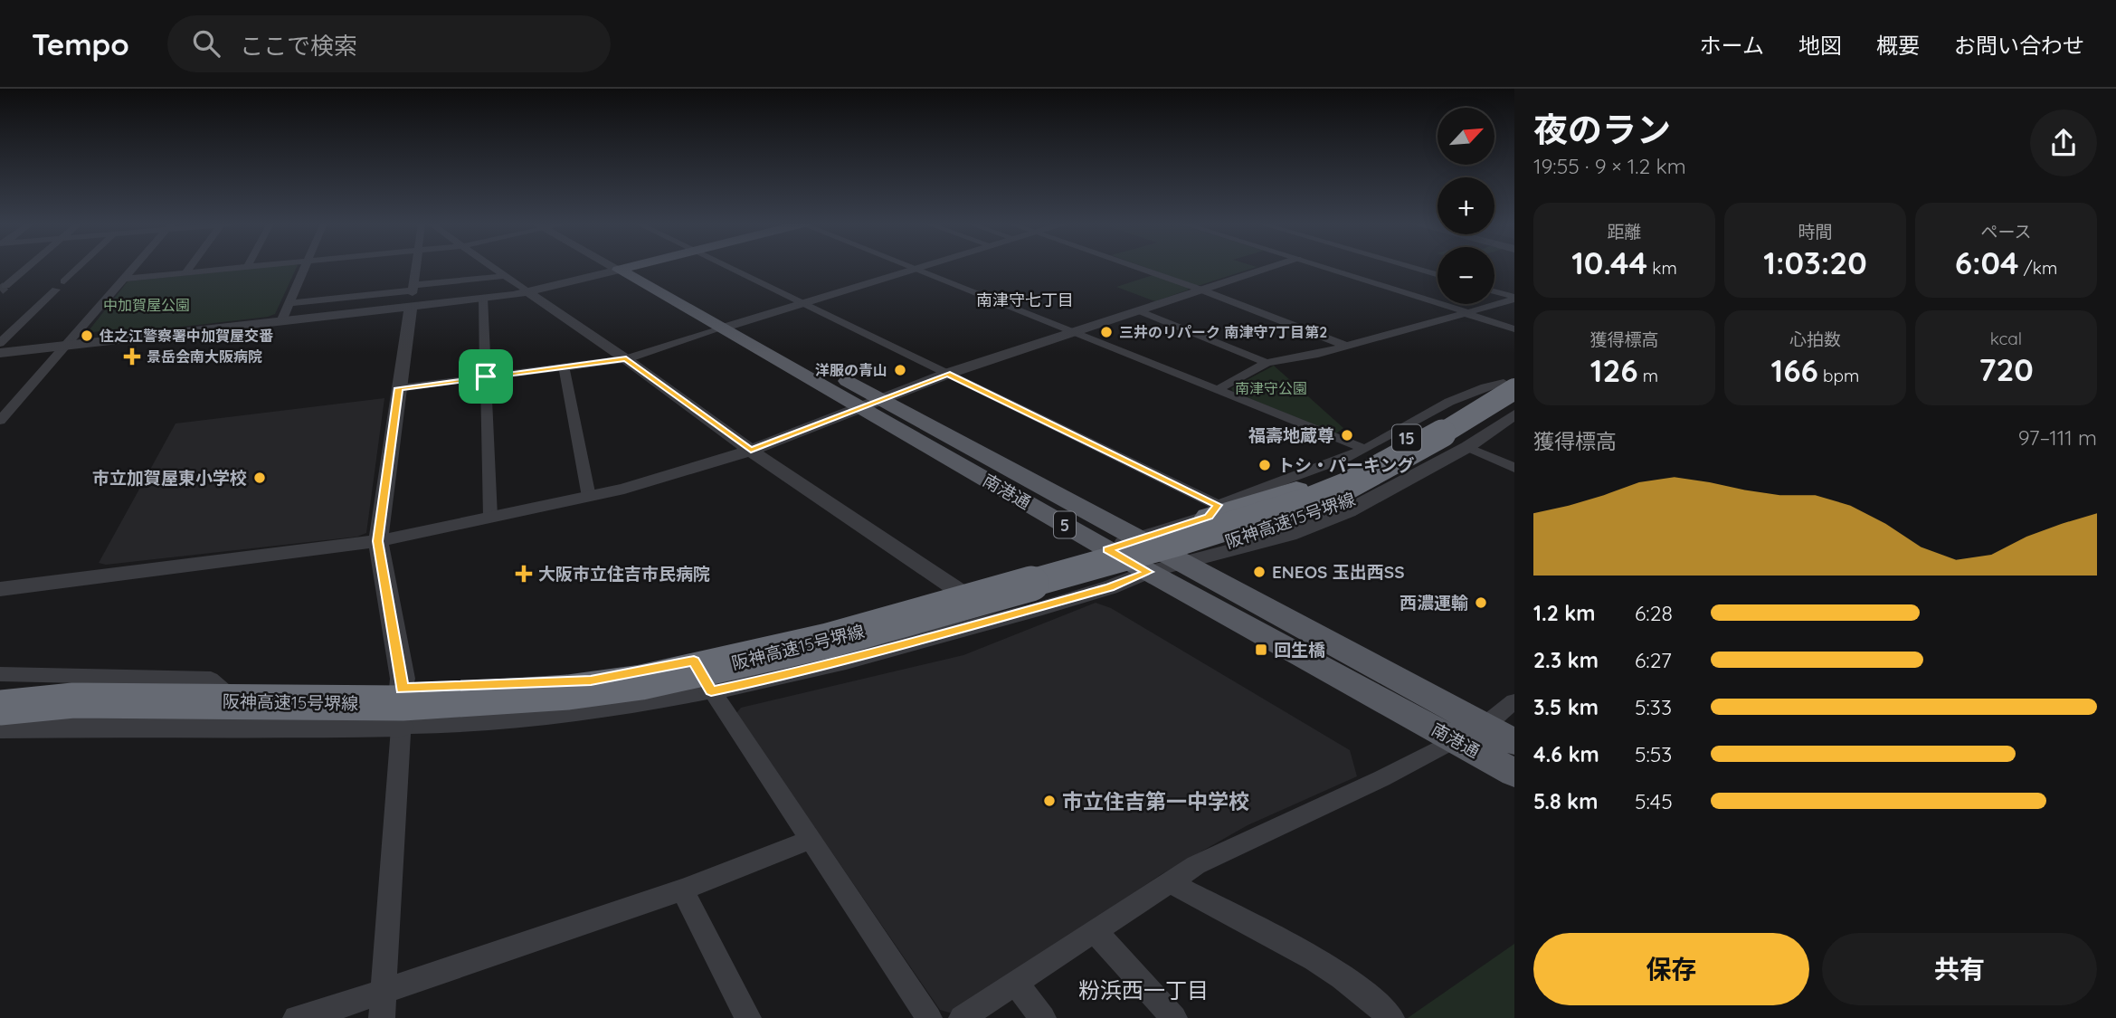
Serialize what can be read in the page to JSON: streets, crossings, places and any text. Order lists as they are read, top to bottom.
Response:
{
  "streets": {
    "highway": ["15", "阪神高速15号堺線"],
    "main road": ["南港通", "5"]
  },
  "crossings": [
    ["15", "阪神高速15号堺線"]
  ],
  "districts": ["南津守七丁目", "粉浜西一丁目"],
  "parks": ["中加賀屋公園", "南津守公園"],
  "places": {
    "other": [
      "三井のリパーク 南津守7丁目第2",
      "住之江警察署中加賀屋交番",
      "洋服の青山",
      "福壽地蔵尊",
      "トシ・パーキング",
      "市立加賀屋東小学校",
      "ENEOS 玉出西SS",
      "西濃運輸",
      "市立住吉第一中学校"
    ],
    "health": ["景岳会南大阪病院", "大阪市立住吉市民病院"],
    "transit": ["回生橋"]
  },
  "north": "top right",
  "page": {
    "header": "Tempo",
    "search": "ここで検索",
    "nav": [
      "ホーム",
      "地図",
      "概要",
      "お問い合わせ"
    ],
    "heading": ["夜のラン", "19:55 · 9 × 1.2 km"],
    "map_buttons": ["+", "−"],
    "stats": [
      ["距離", "10.44 km"],
      ["時間", "1:03:20"],
      ["ペース", "6:04 /km"],
      ["獲得標高", "126 m"],
      ["心拍数", "166 bpm"],
      ["kcal", "720"]
    ],
    "chart": ["獲得標高", "97–111 m"],
    "list": [
      {
        "name": "1.2 km",
        "note": "6:28"
      },
      {
        "name": "2.3 km",
        "note": "6:27"
      },
      {
        "name": "3.5 km",
        "note": "5:33"
      },
      {
        "name": "4.6 km",
        "note": "5:53"
      },
      {
        "name": "5.8 km",
        "note": "5:45"
      }
    ],
    "buttons": ["保存", "共有"]
  }
}
